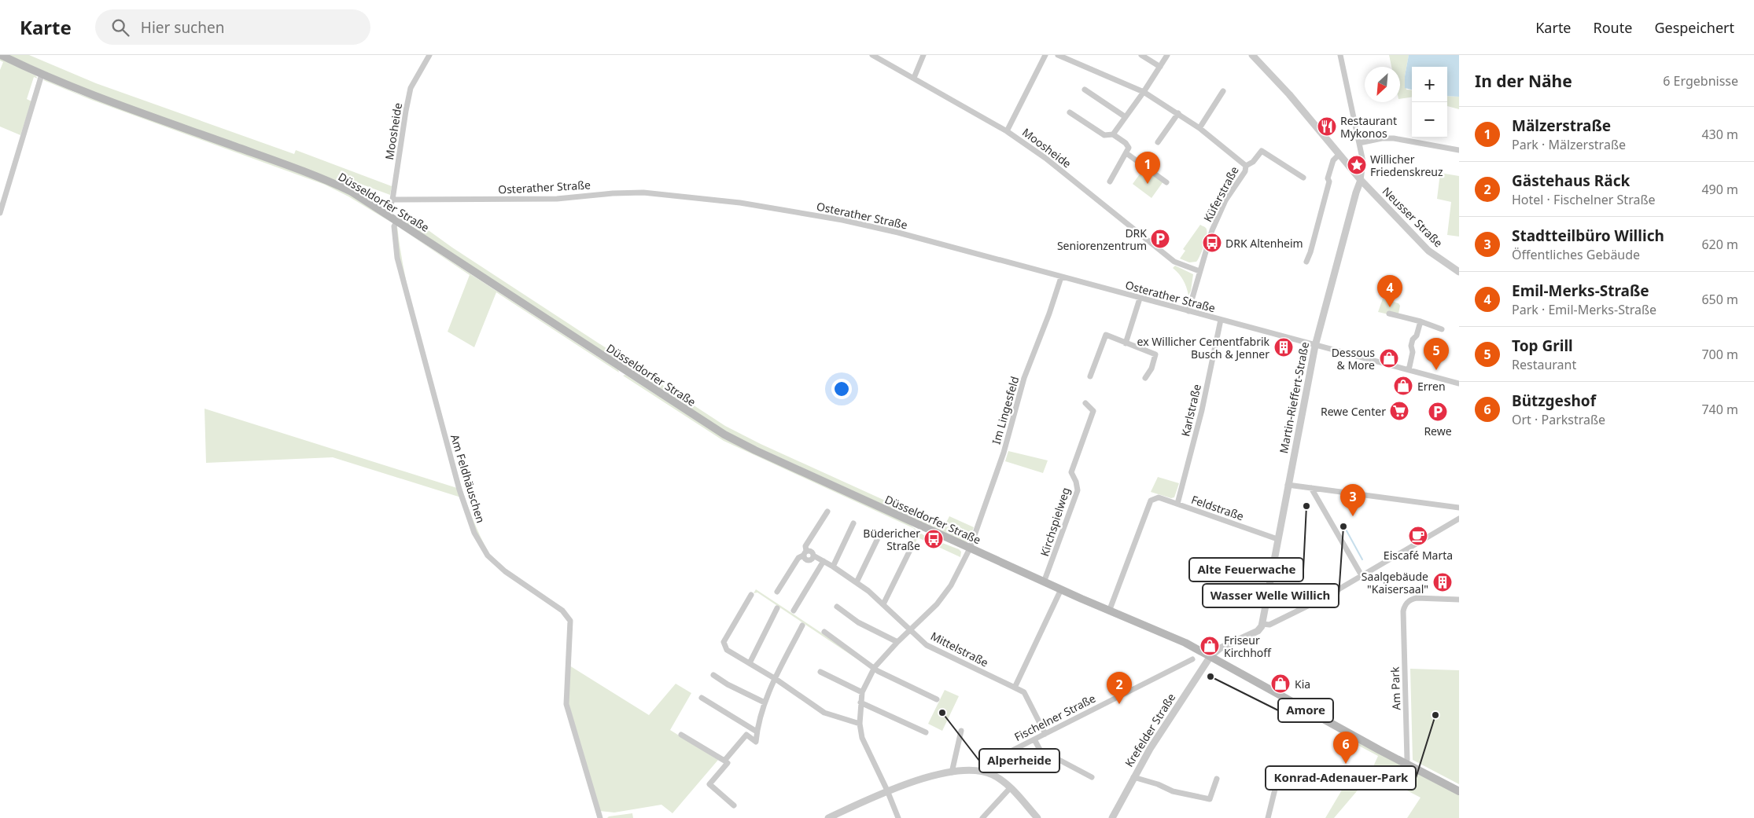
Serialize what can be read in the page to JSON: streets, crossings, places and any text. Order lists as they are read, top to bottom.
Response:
{
  "streets": {
    "main road": ["Düsseldorfer Straße"],
    "street": [
      "Moosheide",
      "Osterather Straße",
      "Küferstraße",
      "Neusser Straße",
      "Martin-Rieffert-Straße",
      "Im Lingesfeld",
      "Karlstraße",
      "Am Feldhäuschen",
      "Feldstraße",
      "Kirchspielweg",
      "Mittelstraße",
      "Am Park",
      "Fischelner Straße",
      "Krefelder Straße"
    ]
  },
  "crossings": [
    ["Moosheide", "Osterather Straße"],
    ["Moosheide", "Küferstraße"],
    ["Moosheide", "Düsseldorfer Straße"],
    ["Osterather Straße", "Küferstraße"],
    ["Osterather Straße", "Martin-Rieffert-Straße"],
    ["Osterather Straße", "Im Lingesfeld"],
    ["Osterather Straße", "Karlstraße"],
    ["Düsseldorfer Straße", "Im Lingesfeld"],
    ["Düsseldorfer Straße", "Am Feldhäuschen"],
    ["Düsseldorfer Straße", "Feldstraße"],
    ["Düsseldorfer Straße", "Kirchspielweg"],
    ["Düsseldorfer Straße", "Am Park"],
    ["Düsseldorfer Straße", "Krefelder Straße"],
    ["Neusser Straße", "Martin-Rieffert-Straße"],
    ["Martin-Rieffert-Straße", "Feldstraße"],
    ["Karlstraße", "Feldstraße"],
    ["Mittelstraße", "Fischelner Straße"]
  ],
  "places": {
    "restaurant": ["Restaurant Mykonos"],
    "place": ["Willicher Friedenskreuz"],
    "parking": ["DRK Seniorenzentrum", "Rewe"],
    "bus stop": ["DRK Altenheim", "Büdericher Straße"],
    "building": ["ex Willicher Cementfabrik Busch & Jenner", "Saalgebäude \"Kaisersaal\""],
    "shop": [
      "Dessous & More",
      "Erren",
      "Friseur Kirchhoff",
      "Kia"
    ],
    "supermarket": ["Rewe Center"],
    "other": [
      "Alte Feuerwache",
      "Wasser Welle Willich",
      "Amore",
      "Alperheide",
      "Konrad-Adenauer-Park"
    ],
    "cafe": ["Eiscafé Marta"]
  },
  "north": "bottom left",
  "page": {
    "header": "Karte",
    "search": "Hier suchen",
    "nav": ["Karte", "Route", "Gespeichert"],
    "heading": ["In der Nähe", "6 Ergebnisse"],
    "map_buttons": ["+", "−"],
    "list": [
      {
        "mark": "1",
        "name": "Mälzerstraße",
        "note": "Park · Mälzerstraße",
        "value": "430 m"
      },
      {
        "mark": "2",
        "name": "Gästehaus Räck",
        "note": "Hotel · Fischelner Straße",
        "value": "490 m"
      },
      {
        "mark": "3",
        "name": "Stadtteilbüro Willich",
        "note": "Öffentliches Gebäude",
        "value": "620 m"
      },
      {
        "mark": "4",
        "name": "Emil-Merks-Straße",
        "note": "Park · Emil-Merks-Straße",
        "value": "650 m"
      },
      {
        "mark": "5",
        "name": "Top Grill",
        "note": "Restaurant",
        "value": "700 m"
      },
      {
        "mark": "6",
        "name": "Bützgeshof",
        "note": "Ort · Parkstraße",
        "value": "740 m"
      }
    ],
    "pins": [
      "1",
      "4",
      "5",
      "3",
      "2",
      "6"
    ]
  }
}
